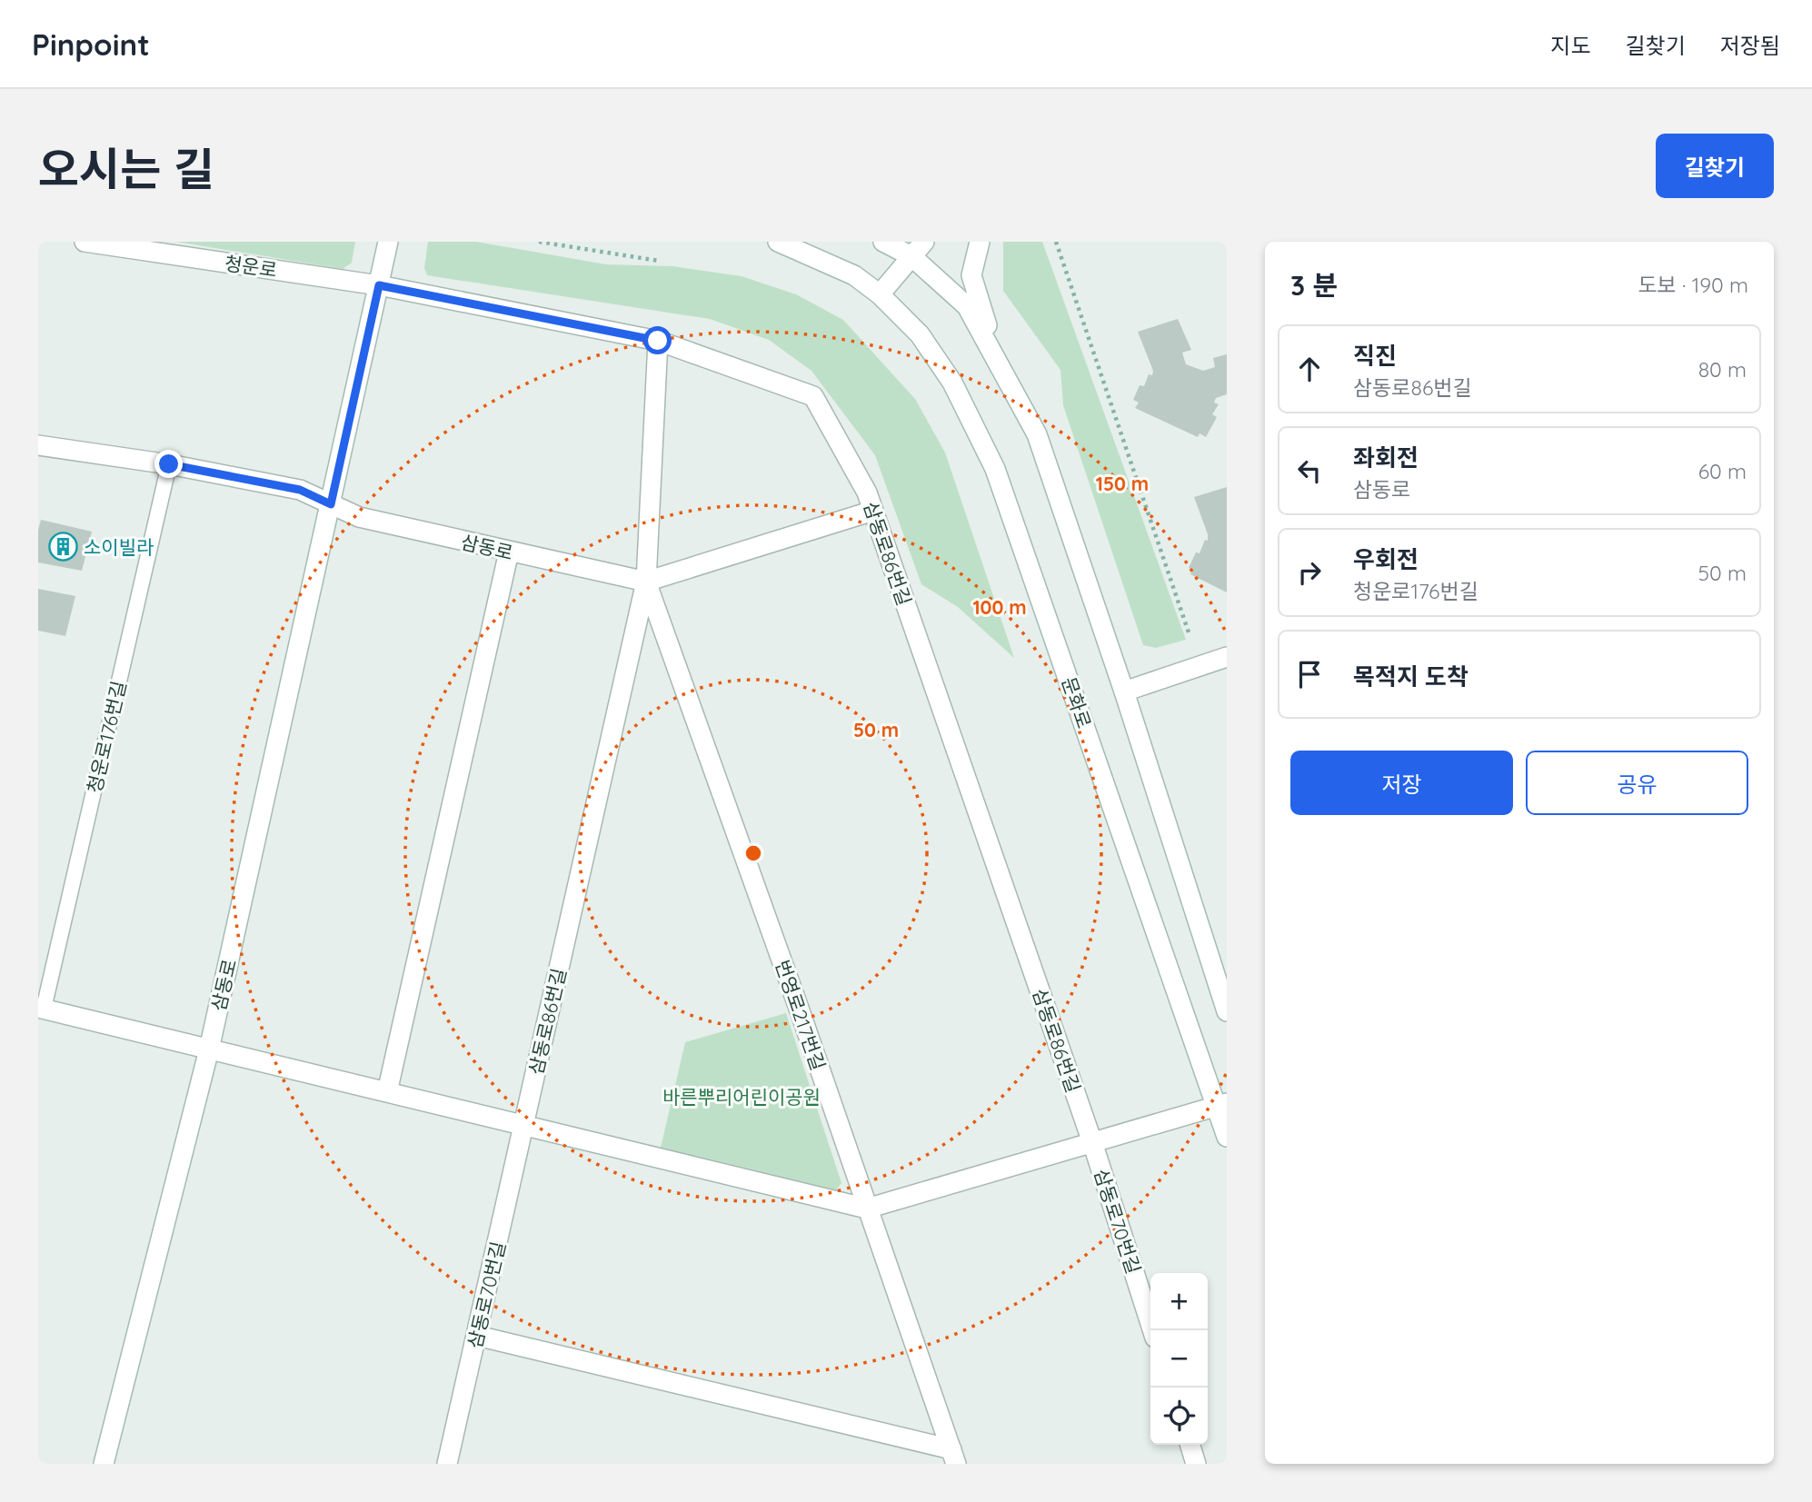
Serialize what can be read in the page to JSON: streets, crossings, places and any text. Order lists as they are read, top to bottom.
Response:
{
  "streets": {
    "street": [
      "청운로",
      "삼동로",
      "삼동로86번길",
      "문화로",
      "번영로217번길",
      "삼동로70번길"
    ],
    "lane": ["청운로176번길"]
  },
  "crossings": [
    ["청운로", "삼동로"],
    ["청운로", "삼동로86번길"],
    ["삼동로", "삼동로86번길"],
    ["삼동로", "번영로217번길"],
    ["삼동로86번길", "번영로217번길"],
    ["삼동로86번길", "삼동로70번길"],
    ["번영로217번길", "삼동로70번길"]
  ],
  "parks": ["바른뿌리어린이공원"],
  "places": {
    "building": ["소이빌라"]
  },
  "page": {
    "header": "Pinpoint",
    "nav": ["지도", "길찾기", "저장됨"],
    "title": "오시는 길",
    "buttons": [
      "길찾기",
      ["저장", "공유"]
    ],
    "heading": ["3 분", "도보 · 190 m"],
    "list": [
      ["직진", "삼동로86번길", "80 m"],
      ["좌회전", "삼동로", "60 m"],
      ["우회전", "청운로176번길", "50 m"],
      "목적지 도착"
    ],
    "map_buttons": ["+", "−"]
  },
  "rings": ["150 m", "100 m", "50 m"]
}
